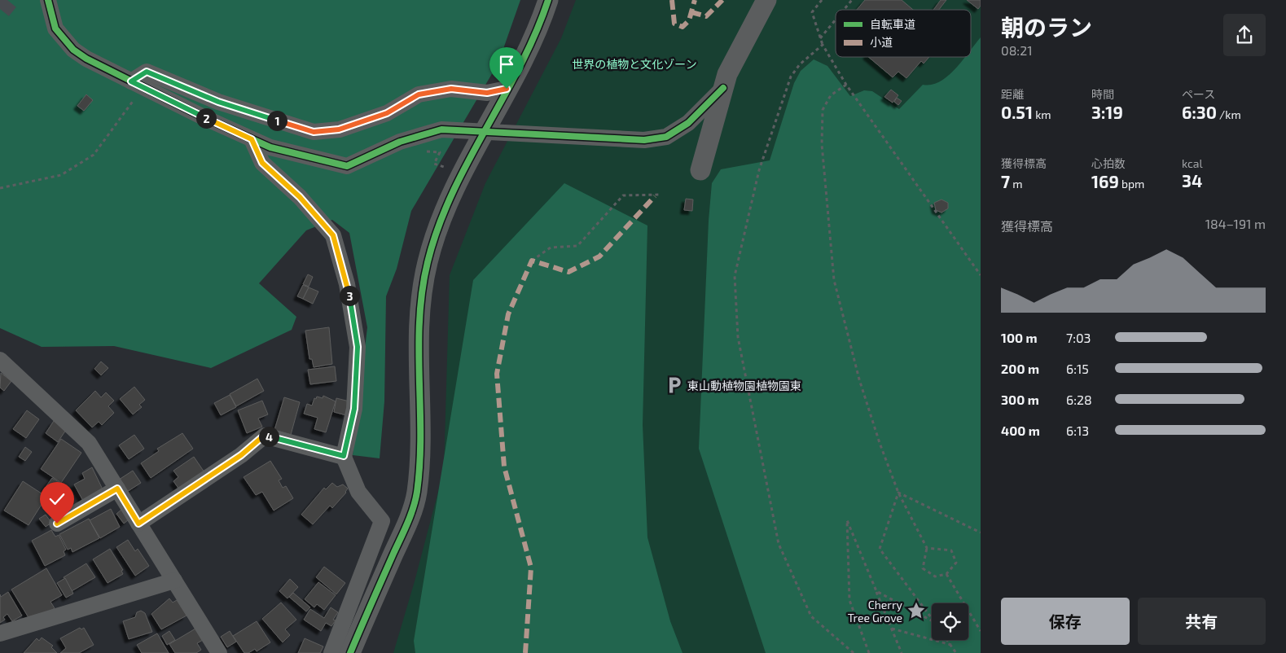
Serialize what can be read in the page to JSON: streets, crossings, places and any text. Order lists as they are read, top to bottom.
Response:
{
  "parks": ["世界の植物と文化ゾーン"],
  "places": {
    "parking": ["東山動植物園植物園東"],
    "place": ["Cherry Tree Grove"]
  },
  "legend": ["自転車道", "小道"],
  "page": {
    "heading": ["朝のラン", "08:21"],
    "stats": [
      ["距離", "0.51 km"],
      ["時間", "3:19"],
      ["ペース", "6:30 /km"],
      ["獲得標高", "7 m"],
      ["心拍数", "169 bpm"],
      ["kcal", "34"]
    ],
    "pins": [
      "2",
      "1",
      "3",
      "4"
    ],
    "chart": ["獲得標高", "184–191 m"],
    "list": [
      {
        "name": "100 m",
        "note": "7:03"
      },
      {
        "name": "200 m",
        "note": "6:15"
      },
      {
        "name": "300 m",
        "note": "6:28"
      },
      {
        "name": "400 m",
        "note": "6:13"
      }
    ],
    "buttons": ["保存", "共有"]
  }
}
